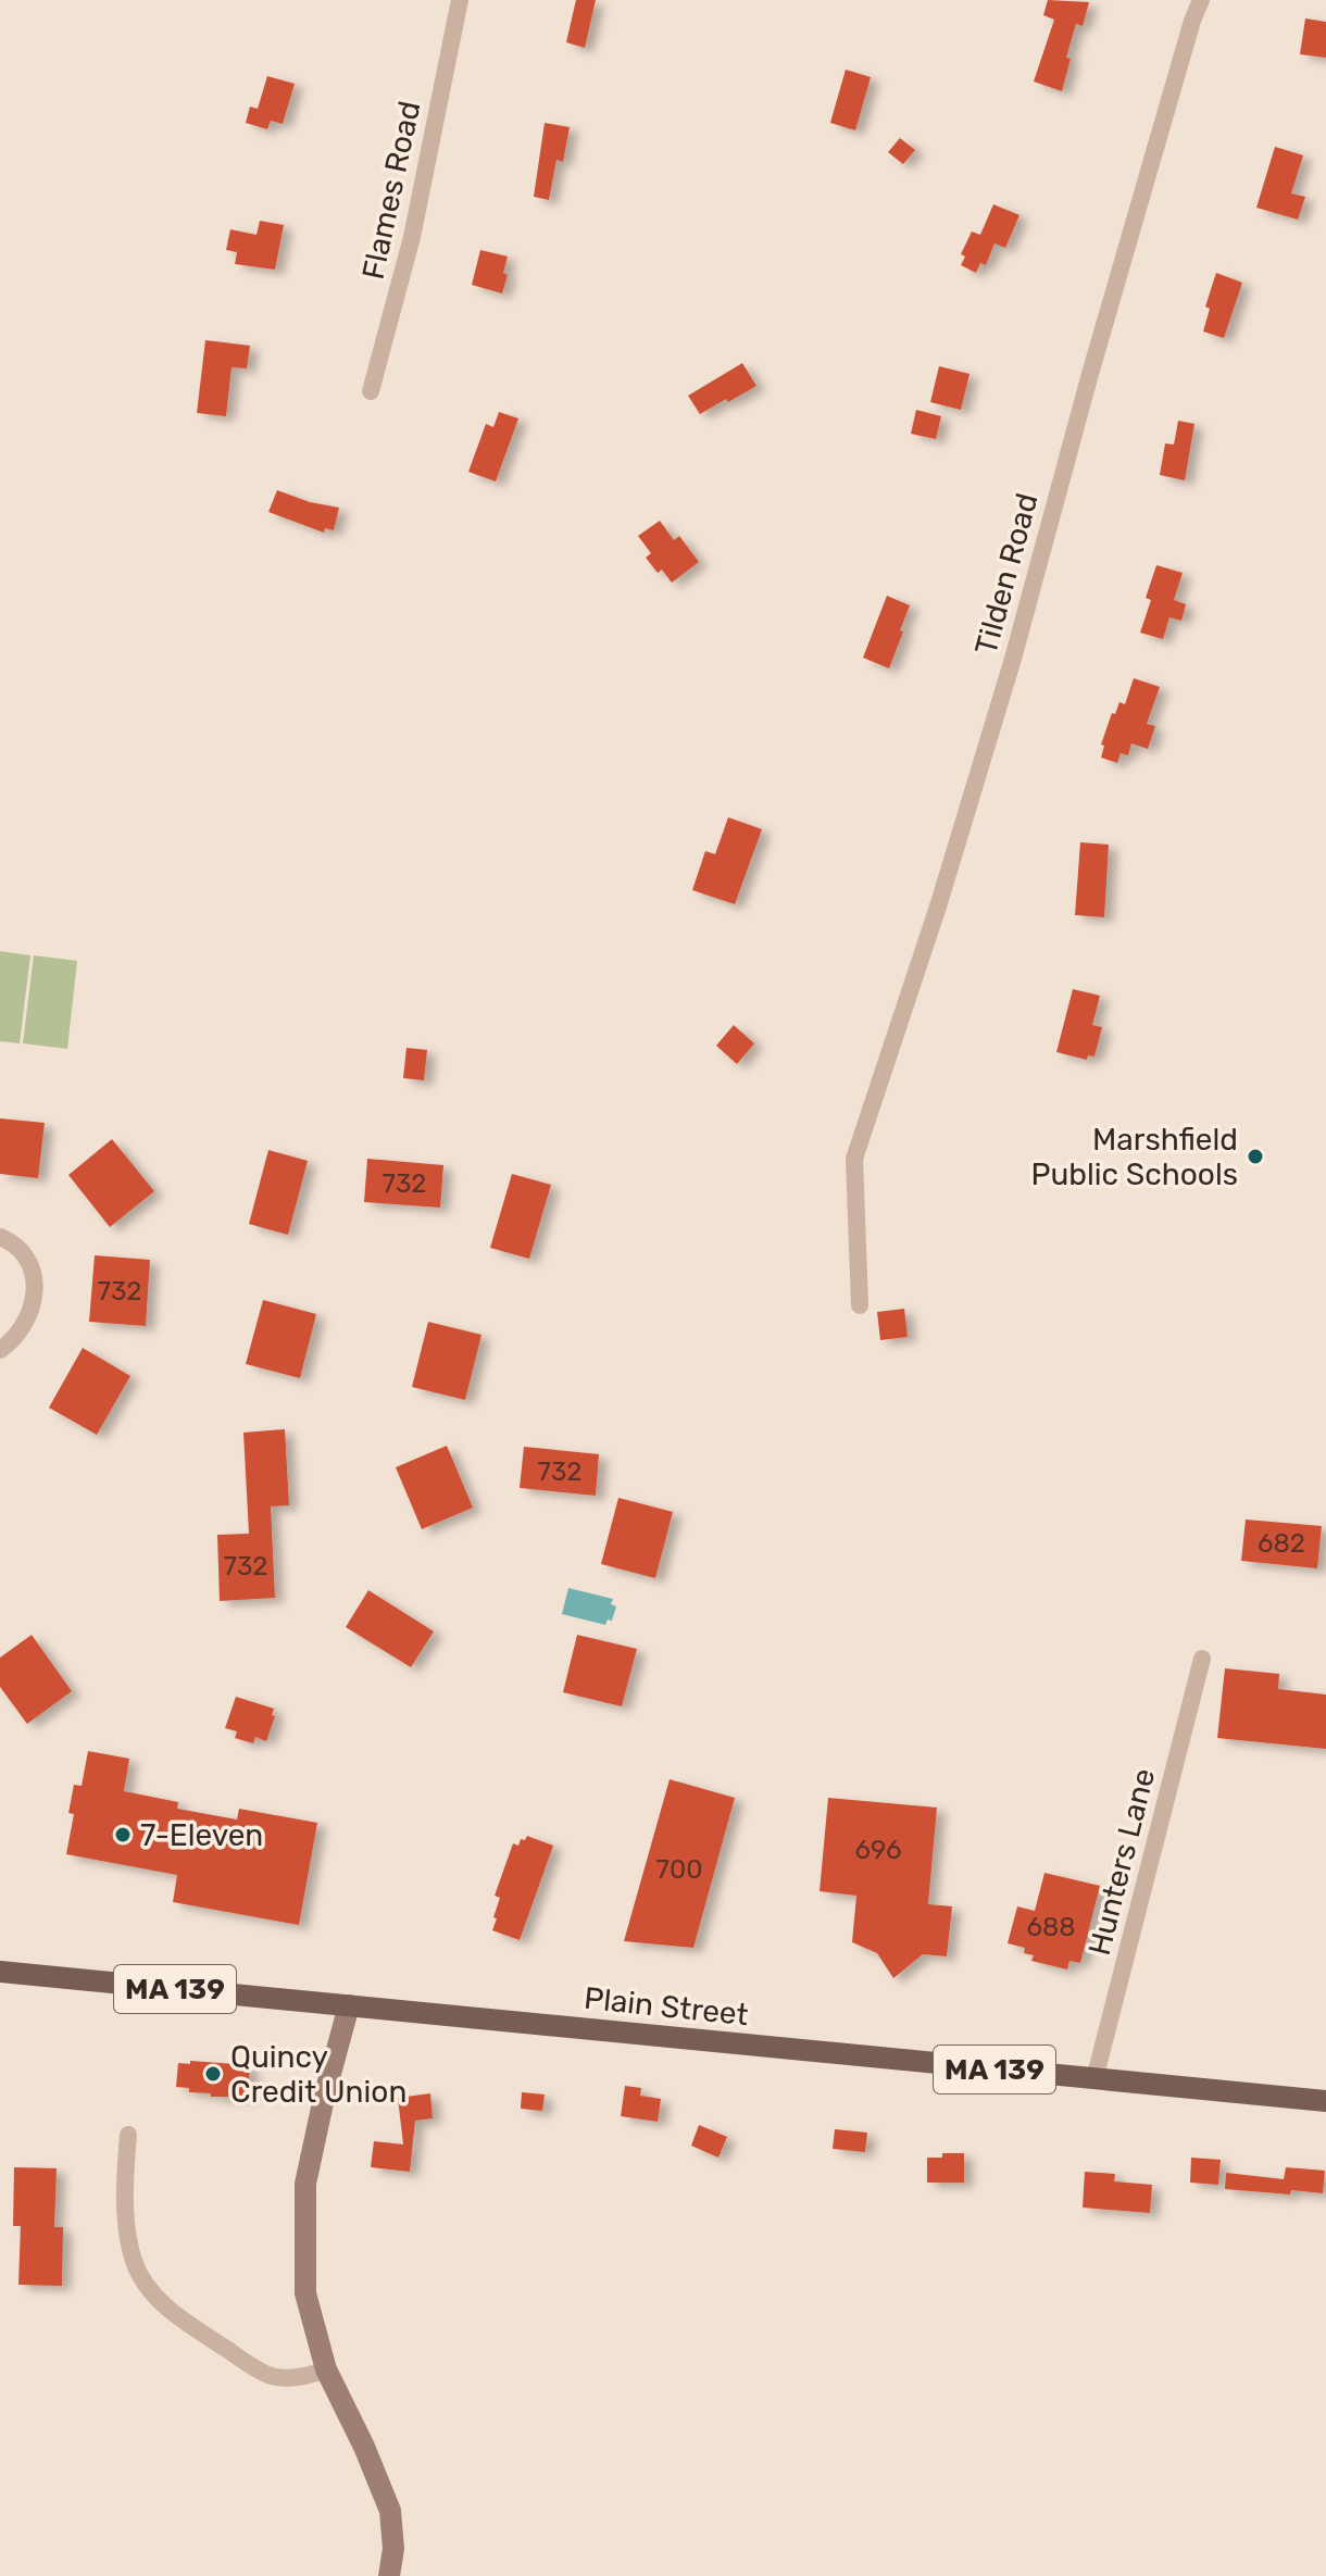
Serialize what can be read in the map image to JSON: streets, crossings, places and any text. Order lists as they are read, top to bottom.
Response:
{
  "streets": {
    "main road": ["MA 139", "Plain Street"],
    "street": ["Flames Road", "Tilden Road", "Hunters Lane"]
  },
  "crossings": [
    ["Hunters Lane", "Plain Street"]
  ],
  "places": ["Marshfield Public Schools", "7-Eleven", "Quincy Credit Union"],
  "house_numbers": [
    "732",
    "732",
    "732",
    "682",
    "732",
    "696",
    "700",
    "688"
  ]
}
